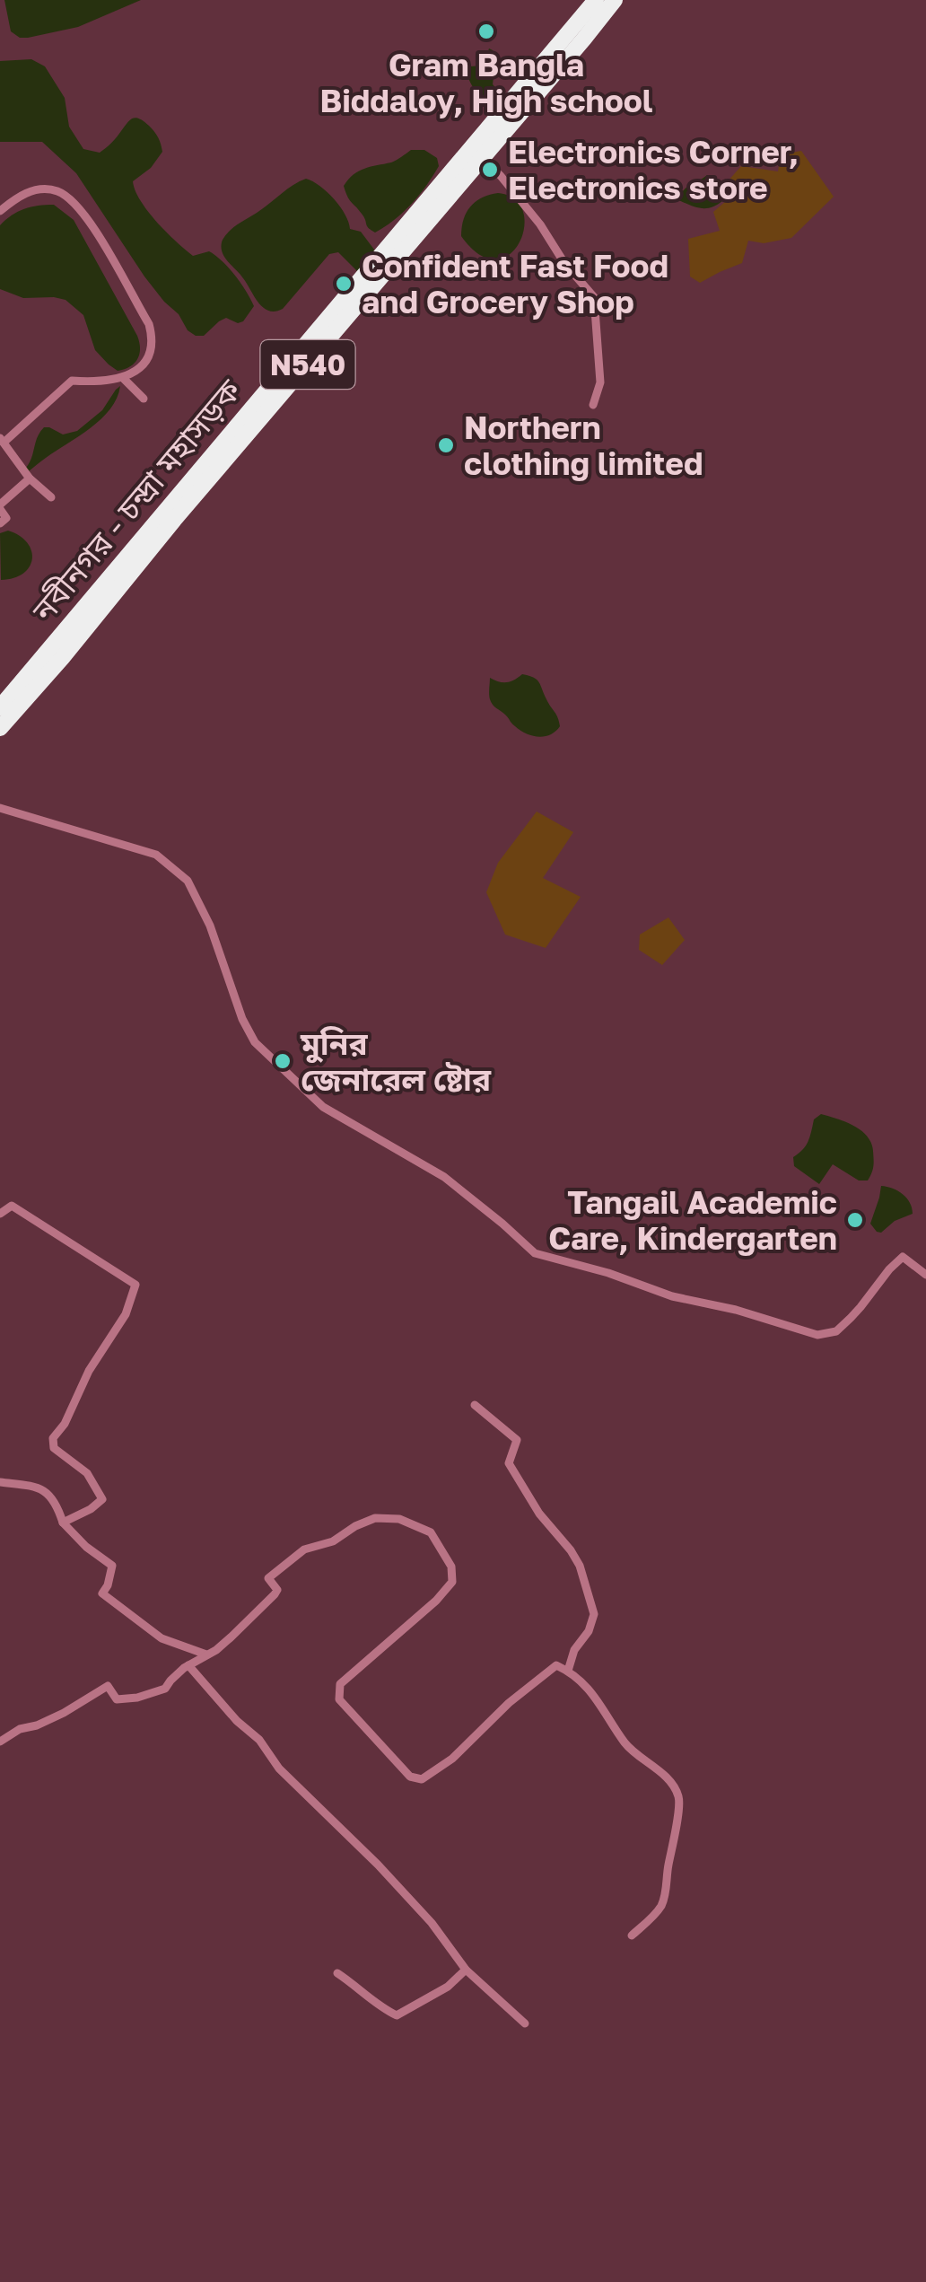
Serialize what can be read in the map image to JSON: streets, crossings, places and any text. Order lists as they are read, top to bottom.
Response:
{
  "streets": {
    "highway": ["N540", "নবীনগর - চন্দ্রা মহাসড়ক"]
  },
  "places": [
    "Gram Bangla Biddaloy, High school",
    "Electronics Corner, Electronics store",
    "Confident Fast Food and Grocery Shop",
    "Northern clothing limited",
    "মুনির জেনারেল ষ্টোর",
    "Tangail Academic Care, Kindergarten"
  ]
}
